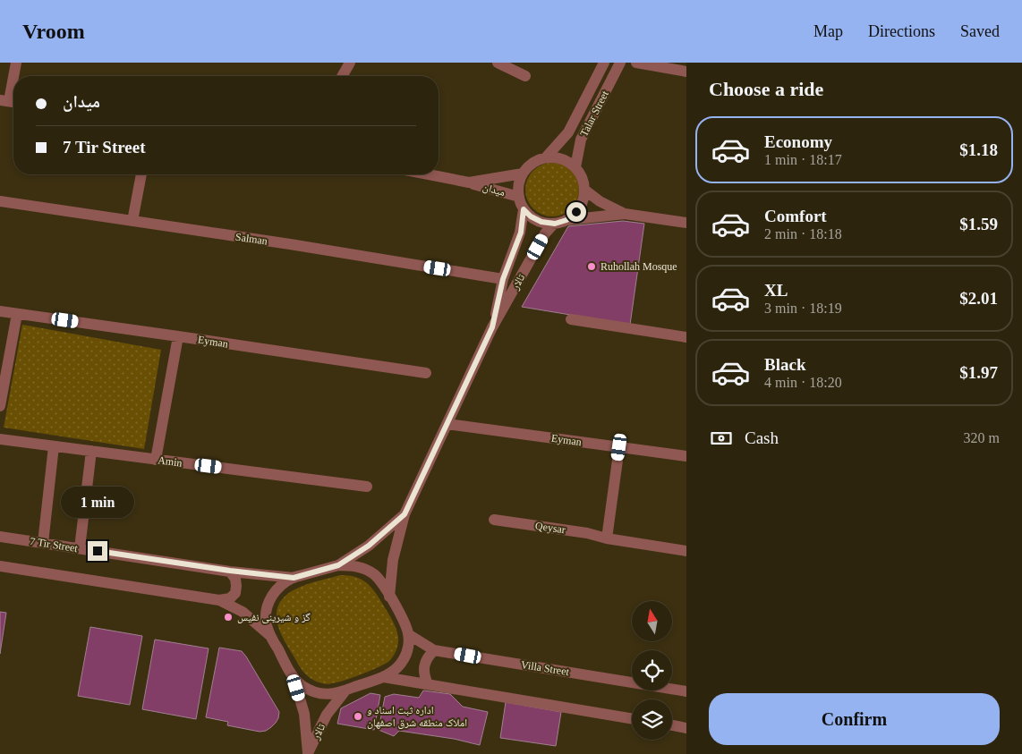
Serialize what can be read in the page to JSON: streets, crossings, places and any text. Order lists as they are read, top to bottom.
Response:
{
  "streets": {
    "street": [
      "Talar Street",
      "میدان",
      "Salman",
      "تالار",
      "Eyman",
      "Amin",
      "Qeysar",
      "7 Tir Street",
      "Villa Street"
    ]
  },
  "crossings": [
    ["Talar Street", "میدان"],
    ["Talar Street", "تالار"],
    ["میدان", "تالار"],
    ["Salman", "تالار"],
    ["تالار", "7 Tir Street"],
    ["تالار", "Villa Street"],
    ["7 Tir Street", "Villa Street"]
  ],
  "places": ["Ruhollah Mosque", "گز و شیرینی نفیس", "اداره ثبت اسناد و املاک منطقه شرق اصفهان"],
  "north": "top",
  "page": {
    "header": "Vroom",
    "nav": ["Map", "Directions", "Saved"],
    "heading": "Choose a ride",
    "banner": ["میدان", "7 Tir Street"],
    "list": [
      {
        "name": "Economy",
        "note": "1 min · 18:17",
        "value": "$1.18"
      },
      {
        "name": "Comfort",
        "note": "2 min · 18:18",
        "value": "$1.59"
      },
      {
        "name": "XL",
        "note": "3 min · 18:19",
        "value": "$2.01"
      },
      {
        "name": "Black",
        "note": "4 min · 18:20",
        "value": "$1.97"
      }
    ],
    "pay": ["Cash", "320 m"],
    "bubble": "1 min",
    "buttons": "Confirm"
  }
}
